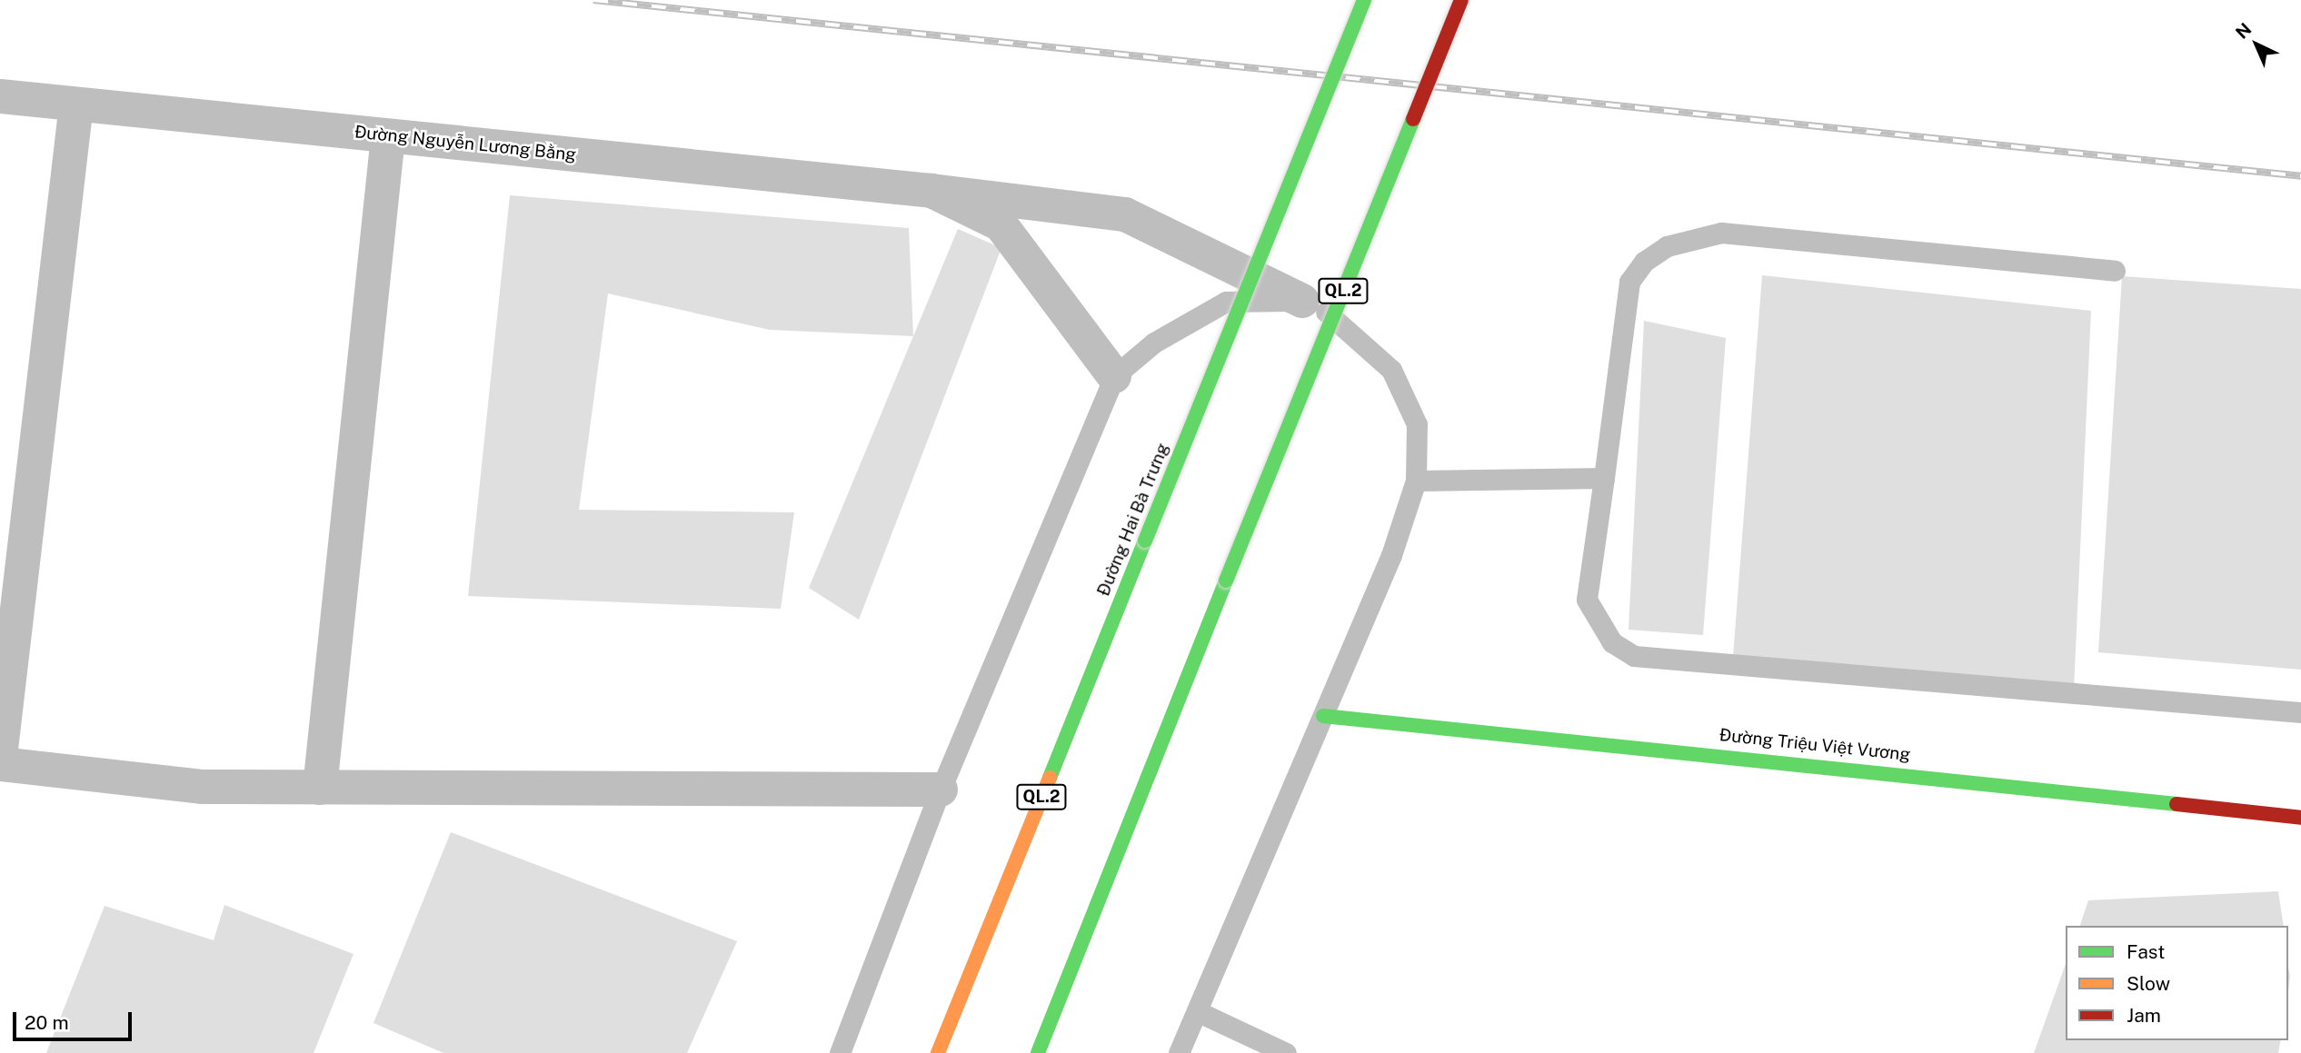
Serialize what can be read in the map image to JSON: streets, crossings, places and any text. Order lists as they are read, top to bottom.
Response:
{
  "streets": {
    "main road": ["QL.2", "Đường Hai Bà Trưng", "Đường Triệu Việt Vương"],
    "street": ["Đường Nguyễn Lương Bằng"]
  },
  "legend": ["Fast", "Slow", "Jam"],
  "scale_bar": "20 m",
  "north": "top left"
}
